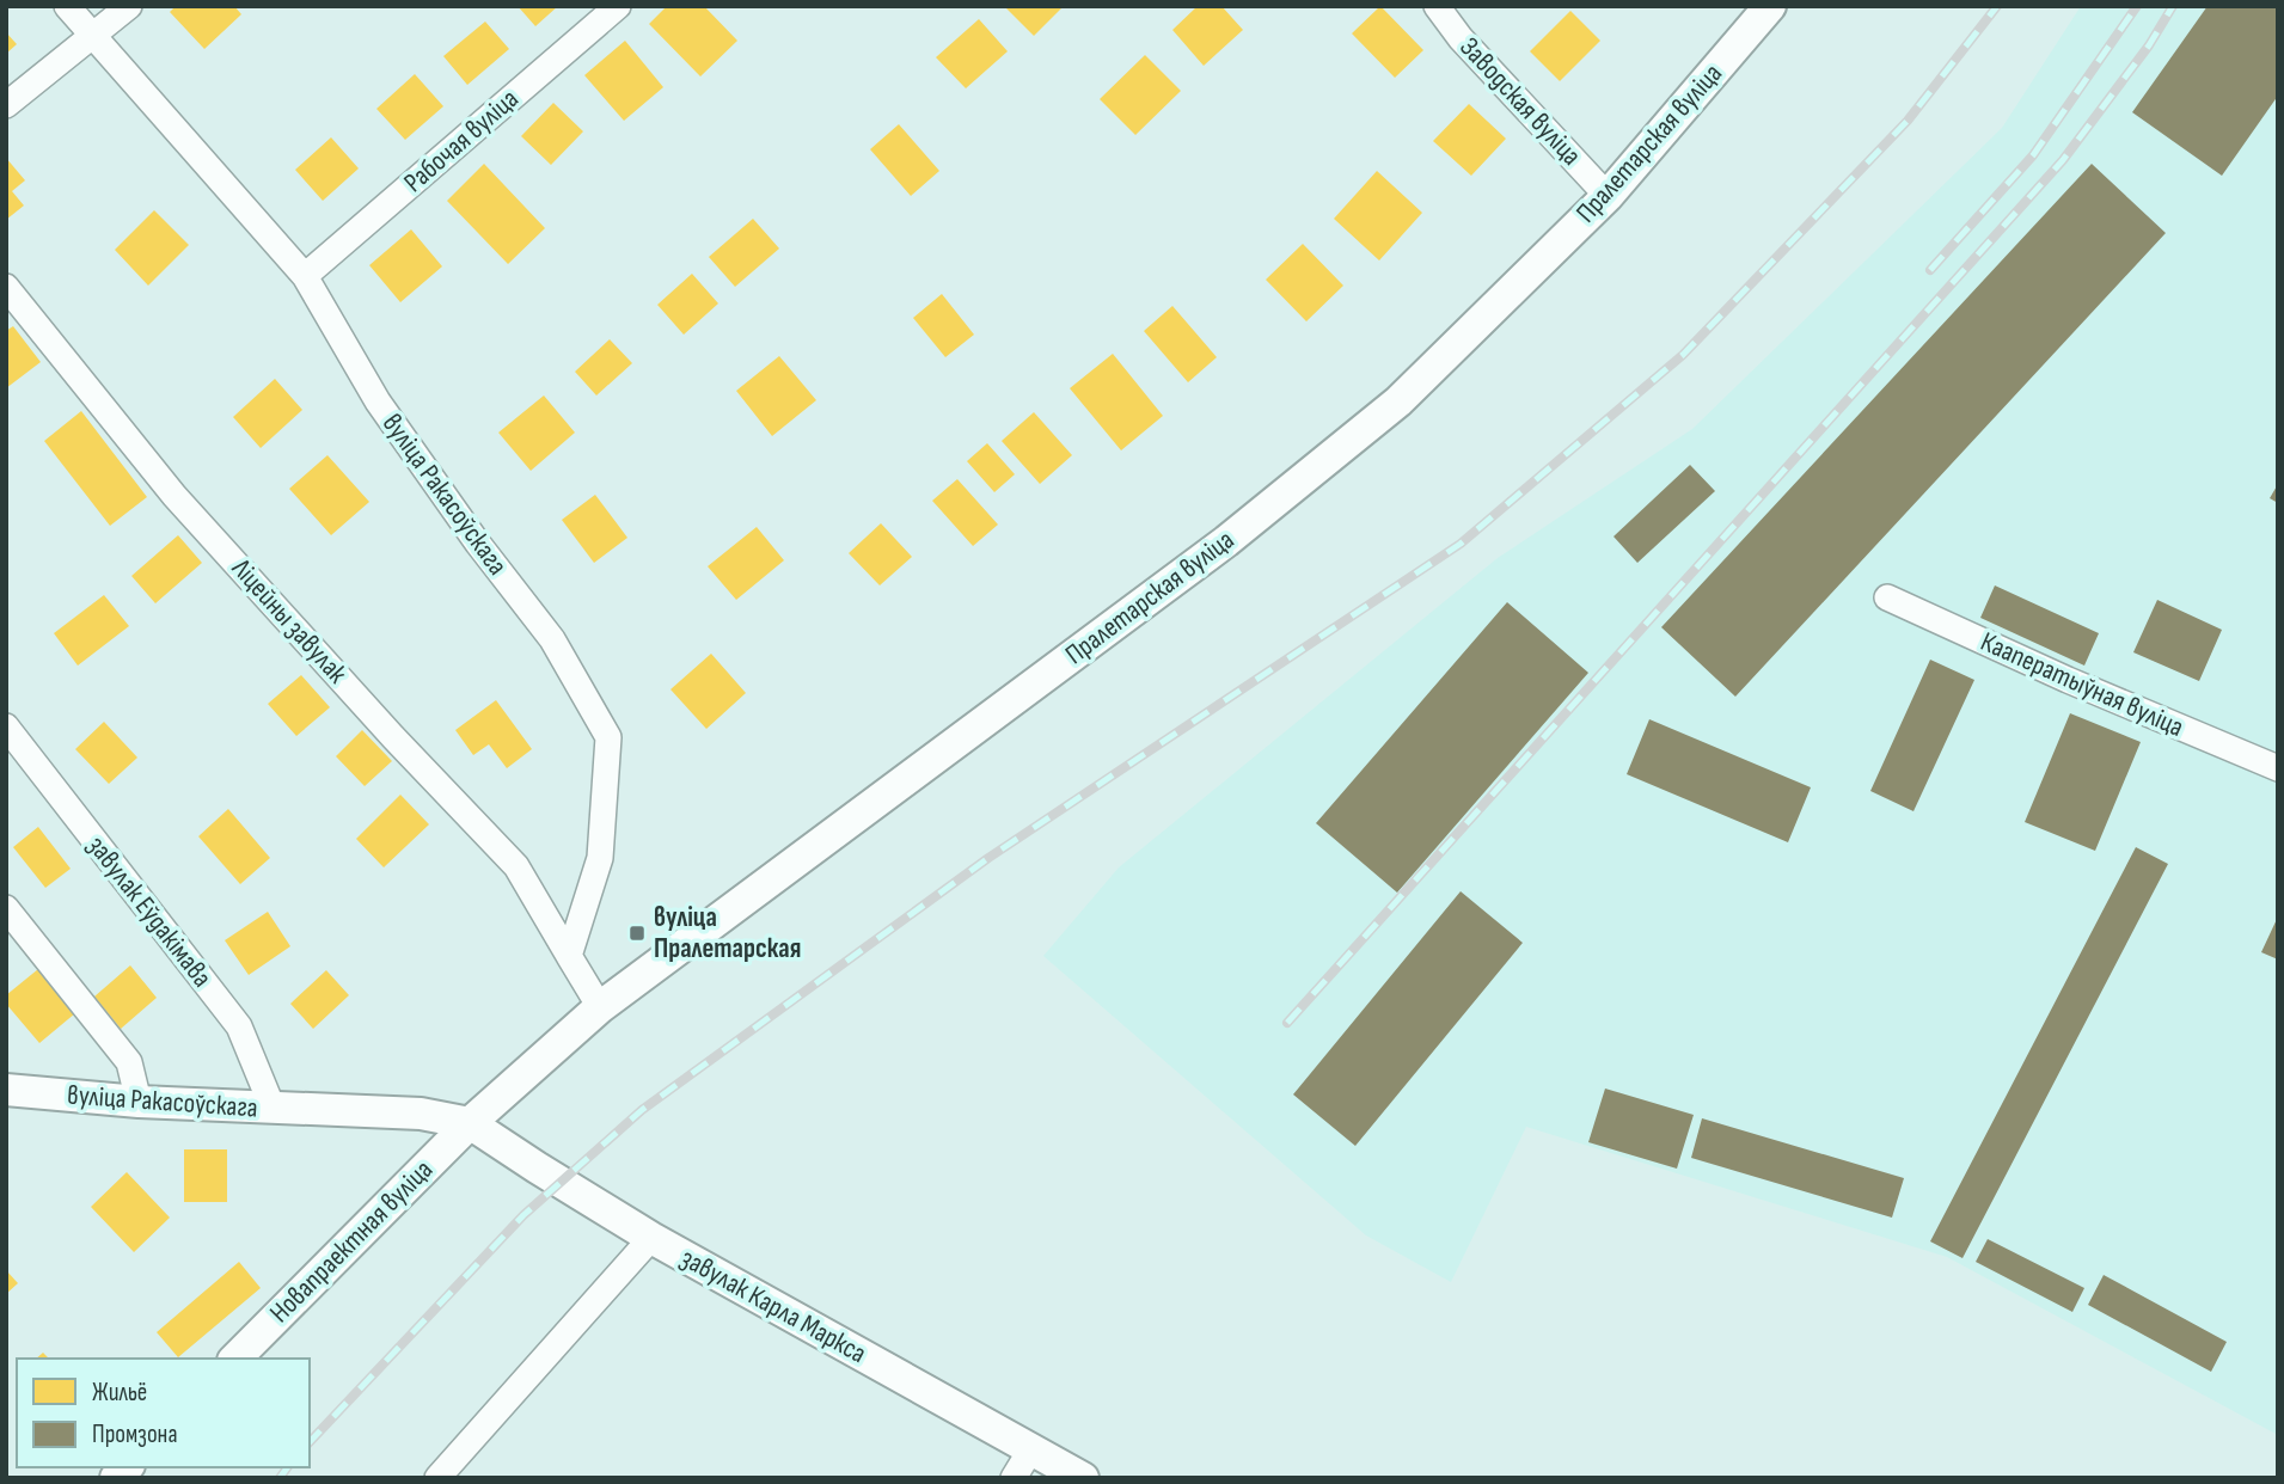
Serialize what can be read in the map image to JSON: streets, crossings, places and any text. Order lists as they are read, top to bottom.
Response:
{
  "streets": {
    "street": [
      "Заводская вуліца",
      "Рабочая вуліца",
      "Пралетарская вуліца",
      "вуліца Ракасоўскага",
      "Ліцейны завулак",
      "Кааператыўная вуліца",
      "завулак Еўдакімава",
      "Новапраектная вуліца",
      "завулак Карла Маркса"
    ]
  },
  "crossings": [
    ["Заводская вуліца", "Пралетарская вуліца"],
    ["Рабочая вуліца", "вуліца Ракасоўскага"],
    ["Пралетарская вуліца", "вуліца Ракасоўскага"],
    ["Пралетарская вуліца", "Новапраектная вуліца"],
    ["Пралетарская вуліца", "завулак Карла Маркса"],
    ["вуліца Ракасоўскага", "Ліцейны завулак"],
    ["вуліца Ракасоўскага", "завулак Еўдакімава"],
    ["вуліца Ракасоўскага", "Новапраектная вуліца"],
    ["вуліца Ракасоўскага", "завулак Карла Маркса"],
    ["Новапраектная вуліца", "завулак Карла Маркса"]
  ],
  "places": {
    "transit": ["вуліца Пралетарская"]
  },
  "legend": ["Жильё", "Промзона"]
}
